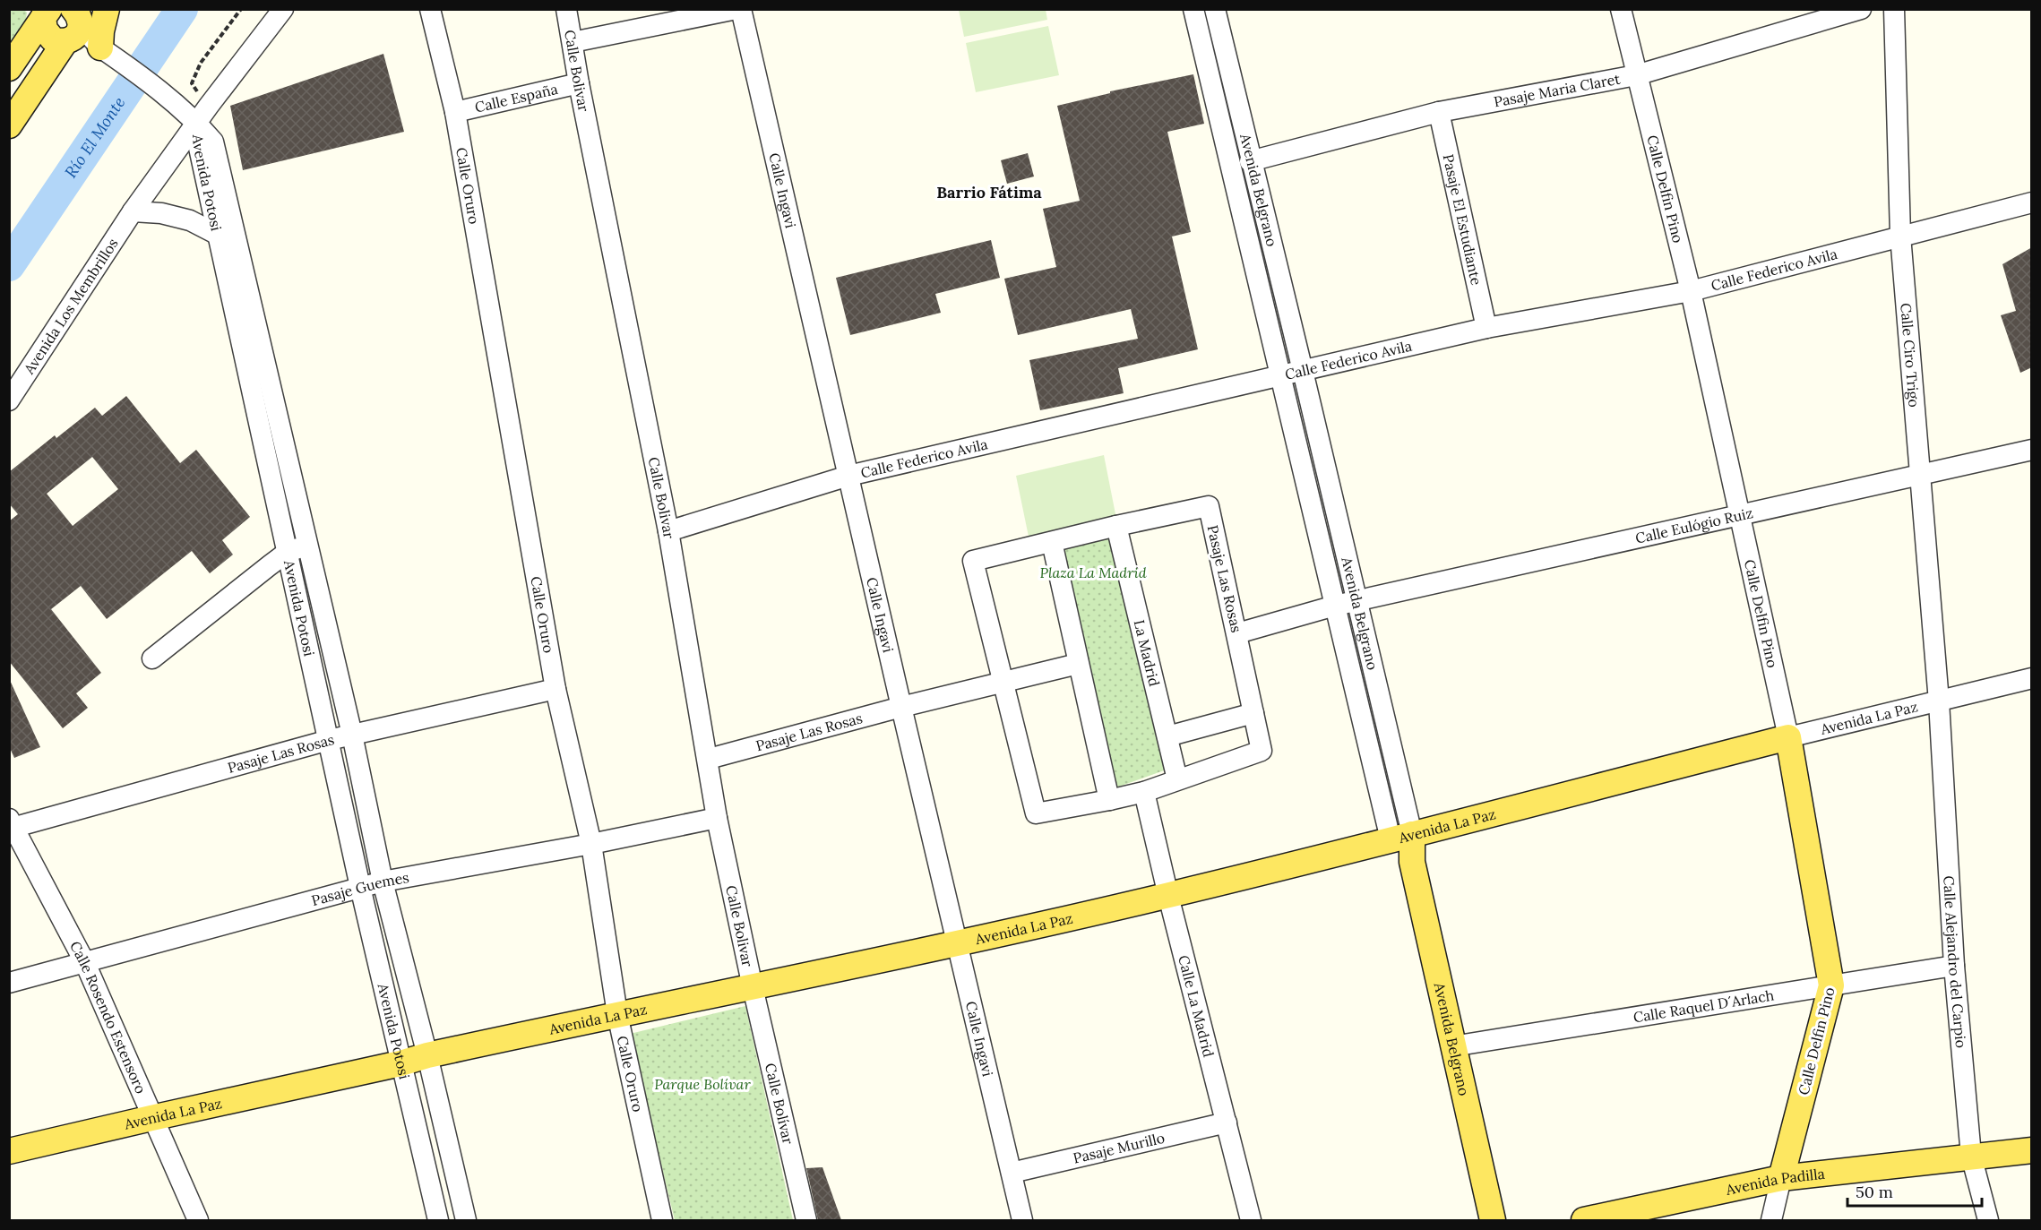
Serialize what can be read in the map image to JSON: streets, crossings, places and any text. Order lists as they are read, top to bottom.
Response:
{
  "streets": {
    "main road": [
      "Calle Delfin Pino",
      "Avenida Belgrano",
      "Avenida La Paz",
      "Avenida Padilla"
    ],
    "street": [
      "Calle Bolivar",
      "Pasaje Maria Claret",
      "Calle España",
      "Avenida Potosi",
      "Calle Oruro",
      "Calle Ingavi",
      "Pasaje El Estudiante",
      "Calle Federico Avila",
      "Avenida Los Membrillos",
      "Calle Ciro Trigo",
      "Calle Eulógio Ruiz",
      "Pasaje Las Rosas",
      "La Madrid",
      "Pasaje Guemes",
      "Calle Alejandro del Carpio",
      "Calle La Madrid",
      "Calle Raquel D´Arlach",
      "Calle Rosendo Estensoro",
      "Calle Bolívar",
      "Pasaje Murillo"
    ]
  },
  "crossings": [
    ["Calle Bolivar", "Calle España"],
    ["Calle Bolivar", "Calle Federico Avila"],
    ["Calle Bolivar", "Pasaje Las Rosas"],
    ["Calle Bolivar", "Avenida La Paz"],
    ["Calle Bolivar", "Pasaje Guemes"],
    ["Calle Bolivar", "Calle Bolívar"],
    ["Pasaje Maria Claret", "Calle Delfin Pino"],
    ["Pasaje Maria Claret", "Avenida Belgrano"],
    ["Pasaje Maria Claret", "Pasaje El Estudiante"],
    ["Calle España", "Calle Oruro"],
    ["Avenida Potosi", "Avenida Los Membrillos"],
    ["Avenida Potosi", "Pasaje Las Rosas"],
    ["Avenida Potosi", "Avenida La Paz"],
    ["Avenida Potosi", "Pasaje Guemes"],
    ["Calle Oruro", "Pasaje Las Rosas"],
    ["Calle Oruro", "Avenida La Paz"],
    ["Calle Oruro", "Pasaje Guemes"],
    ["Calle Delfin Pino", "Calle Federico Avila"],
    ["Calle Delfin Pino", "Calle Eulógio Ruiz"],
    ["Calle Delfin Pino", "Avenida La Paz"],
    ["Calle Delfin Pino", "Calle Raquel D´Arlach"],
    ["Calle Delfin Pino", "Avenida Padilla"],
    ["Calle Ingavi", "Calle Federico Avila"],
    ["Calle Ingavi", "Pasaje Las Rosas"],
    ["Calle Ingavi", "Avenida La Paz"],
    ["Calle Ingavi", "Pasaje Murillo"],
    ["Avenida Belgrano", "Calle Federico Avila"],
    ["Avenida Belgrano", "Calle Eulógio Ruiz"],
    ["Avenida Belgrano", "Avenida La Paz"],
    ["Avenida Belgrano", "Calle Raquel D´Arlach"],
    ["Pasaje El Estudiante", "Calle Federico Avila"],
    ["Calle Federico Avila", "Calle Ciro Trigo"],
    ["Calle Ciro Trigo", "Calle Eulógio Ruiz"],
    ["Calle Ciro Trigo", "Avenida La Paz"],
    ["Calle Ciro Trigo", "Calle Alejandro del Carpio"],
    ["Pasaje Las Rosas", "La Madrid"],
    ["Pasaje Las Rosas", "Calle La Madrid"],
    ["Pasaje Las Rosas", "Calle Rosendo Estensoro"],
    ["Avenida La Paz", "Calle Alejandro del Carpio"],
    ["Avenida La Paz", "Calle La Madrid"],
    ["Avenida La Paz", "Calle Rosendo Estensoro"],
    ["Avenida La Paz", "Calle Bolívar"],
    ["Pasaje Guemes", "Calle Rosendo Estensoro"],
    ["Calle Alejandro del Carpio", "Calle Raquel D´Arlach"],
    ["Calle Alejandro del Carpio", "Avenida Padilla"],
    ["Calle La Madrid", "Pasaje Murillo"]
  ],
  "districts": ["Barrio Fátima"],
  "water": ["Río El Monte"],
  "parks": ["Plaza La Madrid", "Parque Bolívar"],
  "scale_bar": "50 m"
}
